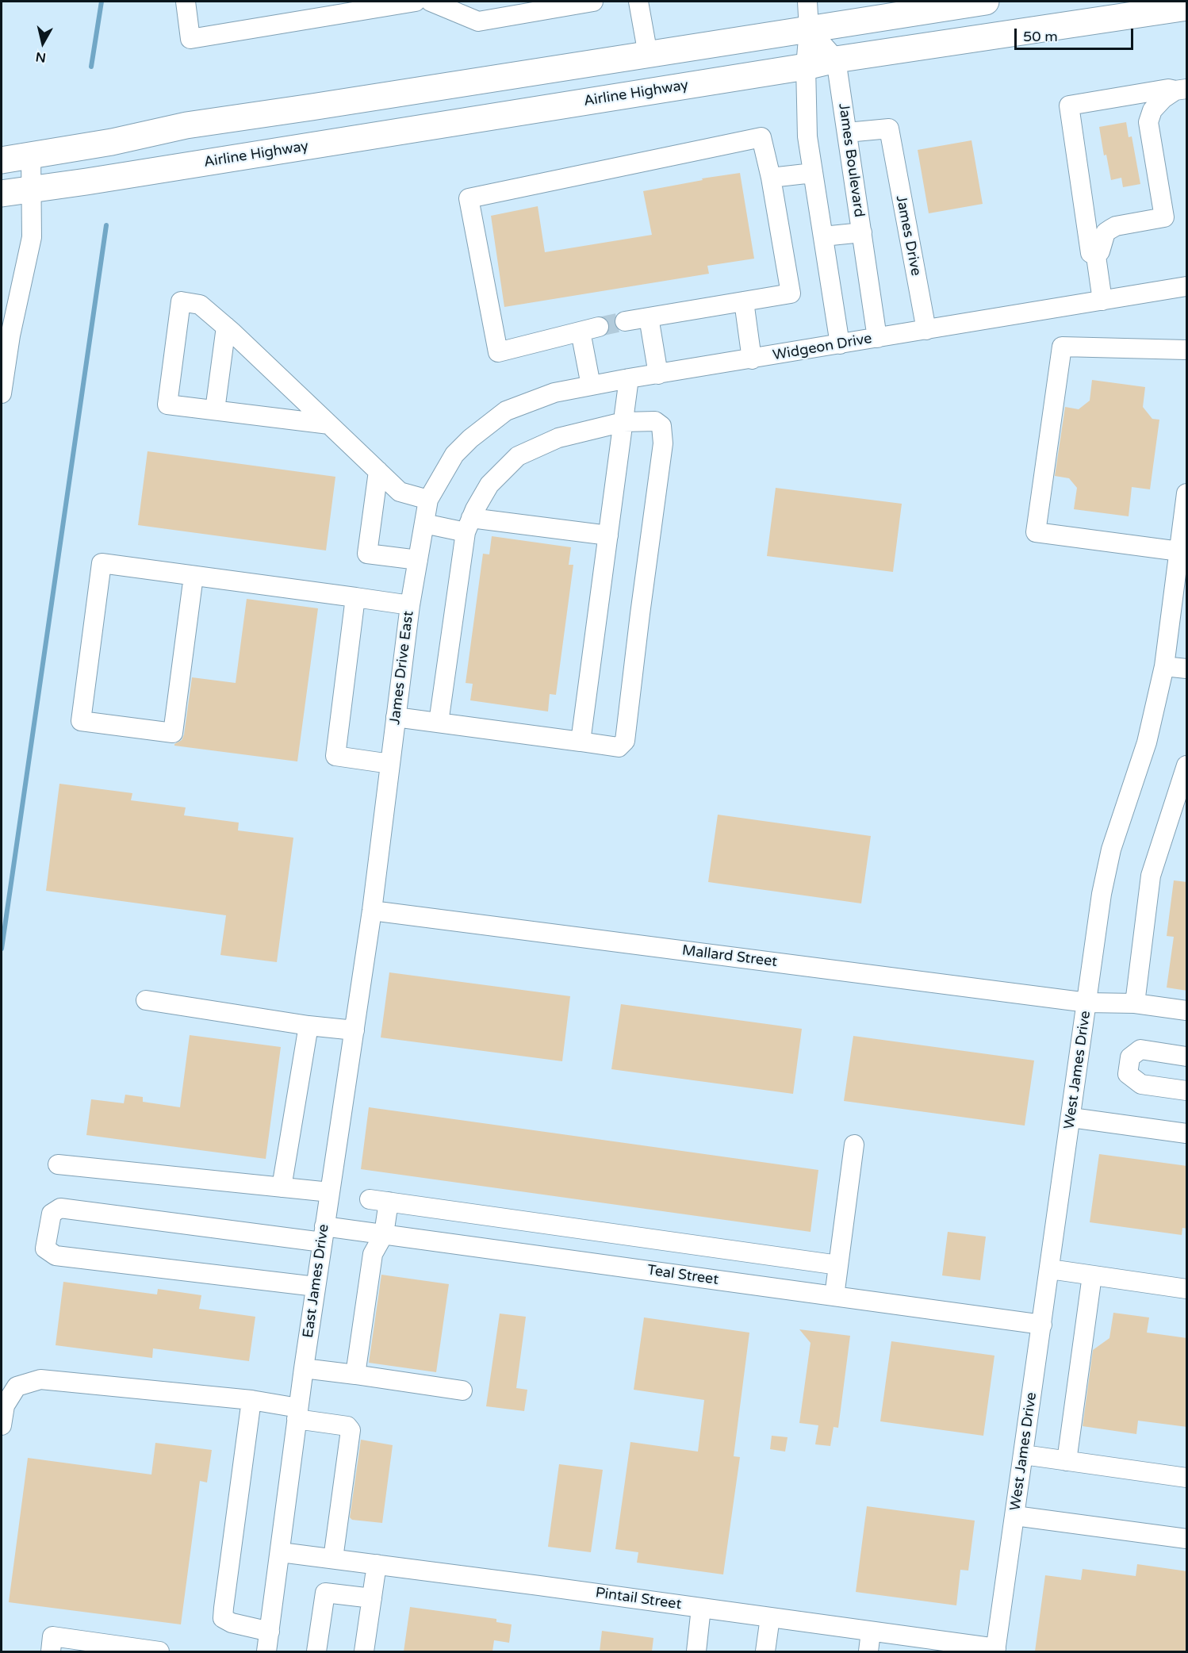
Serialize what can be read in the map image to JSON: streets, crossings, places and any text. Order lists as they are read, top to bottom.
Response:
{
  "streets": {
    "highway": ["Airline Highway"],
    "street": [
      "James Boulevard",
      "James Drive",
      "Widgeon Drive",
      "James Drive East",
      "Mallard Street",
      "West James Drive",
      "Teal Street",
      "East James Drive",
      "Pintail Street"
    ]
  },
  "crossings": [
    ["Airline Highway", "James Boulevard"],
    ["James Boulevard", "James Drive"],
    ["James Boulevard", "Widgeon Drive"],
    ["James Drive", "Widgeon Drive"],
    ["Widgeon Drive", "James Drive East"],
    ["James Drive East", "Mallard Street"],
    ["James Drive East", "East James Drive"],
    ["Mallard Street", "West James Drive"],
    ["Mallard Street", "East James Drive"],
    ["West James Drive", "Teal Street"],
    ["West James Drive", "Pintail Street"],
    ["Teal Street", "East James Drive"],
    ["East James Drive", "Pintail Street"]
  ],
  "scale_bar": "50 m",
  "north": "bottom"
}
